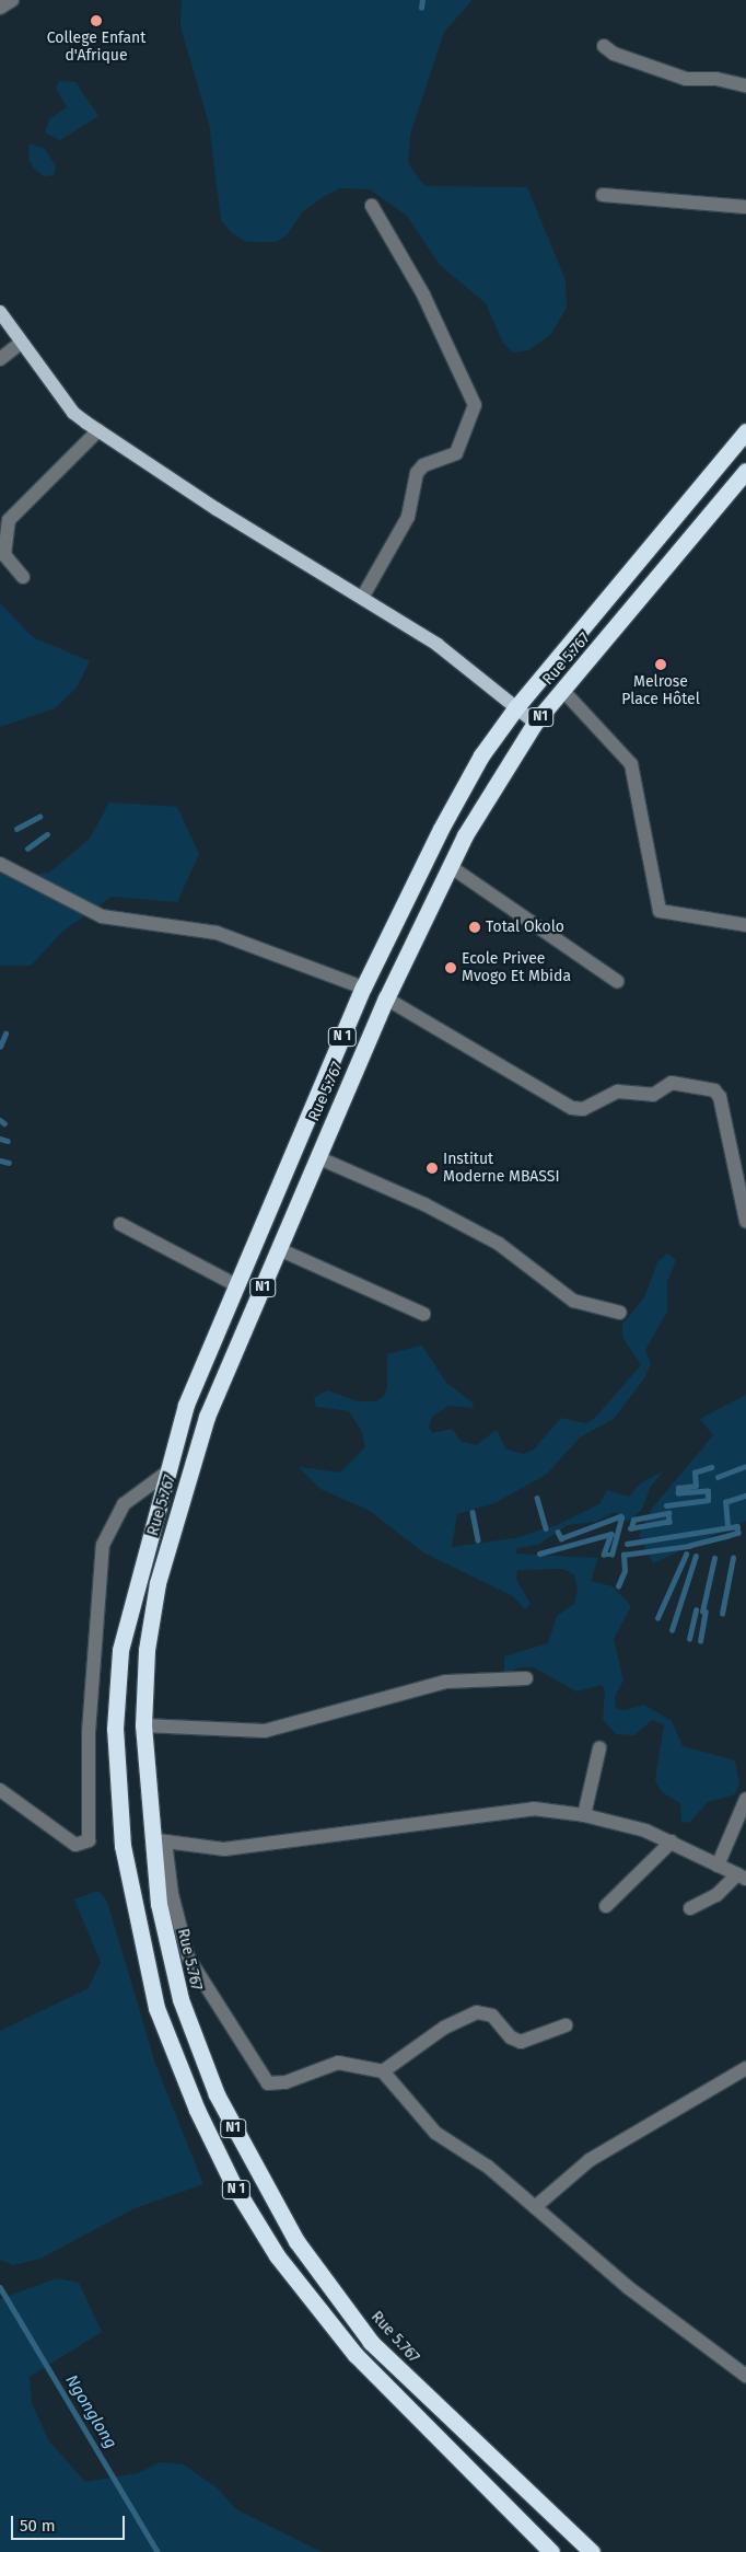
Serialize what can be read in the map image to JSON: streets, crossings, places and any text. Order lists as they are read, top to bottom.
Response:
{
  "streets": {
    "highway": ["Rue 5.767", "N1", "N 1"]
  },
  "water": ["Ngonglong"],
  "places": [
    "College Enfant d'Afrique",
    "Melrose Place Hôtel",
    "Total Okolo",
    "Ecole Privee Mvogo Et Mbida",
    "Institut Moderne MBASSI"
  ],
  "scale_bar": "50 m"
}
